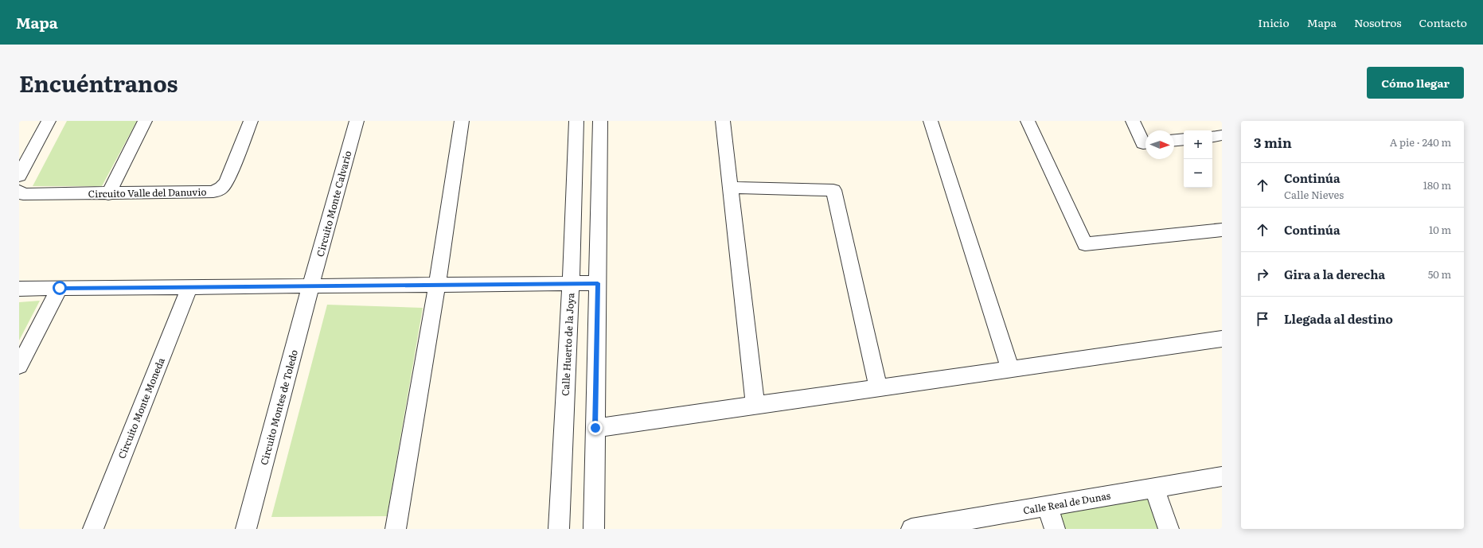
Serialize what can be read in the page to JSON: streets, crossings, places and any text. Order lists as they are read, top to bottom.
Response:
{
  "streets": {
    "street": [
      "Circuito Valle del Danuvio",
      "Circuito Monte Calvario",
      "Calle Huerto de la Joya",
      "Circuito Montes de Toledo",
      "Circuito Monte Moneda",
      "Calle Real de Dunas"
    ]
  },
  "crossings": [
    ["Circuito Monte Calvario", "Circuito Montes de Toledo"]
  ],
  "north": "right",
  "page": {
    "header": "Mapa",
    "nav": [
      "Inicio",
      "Mapa",
      "Nosotros",
      "Contacto"
    ],
    "title": "Encuéntranos",
    "buttons": "Cómo llegar",
    "heading": ["3 min", "A pie · 240 m"],
    "map_buttons": ["+", "−"],
    "list": [
      ["Continúa", "Calle Nieves", "180 m"],
      ["Continúa", "10 m"],
      ["Gira a la derecha", "50 m"],
      "Llegada al destino"
    ]
  }
}
